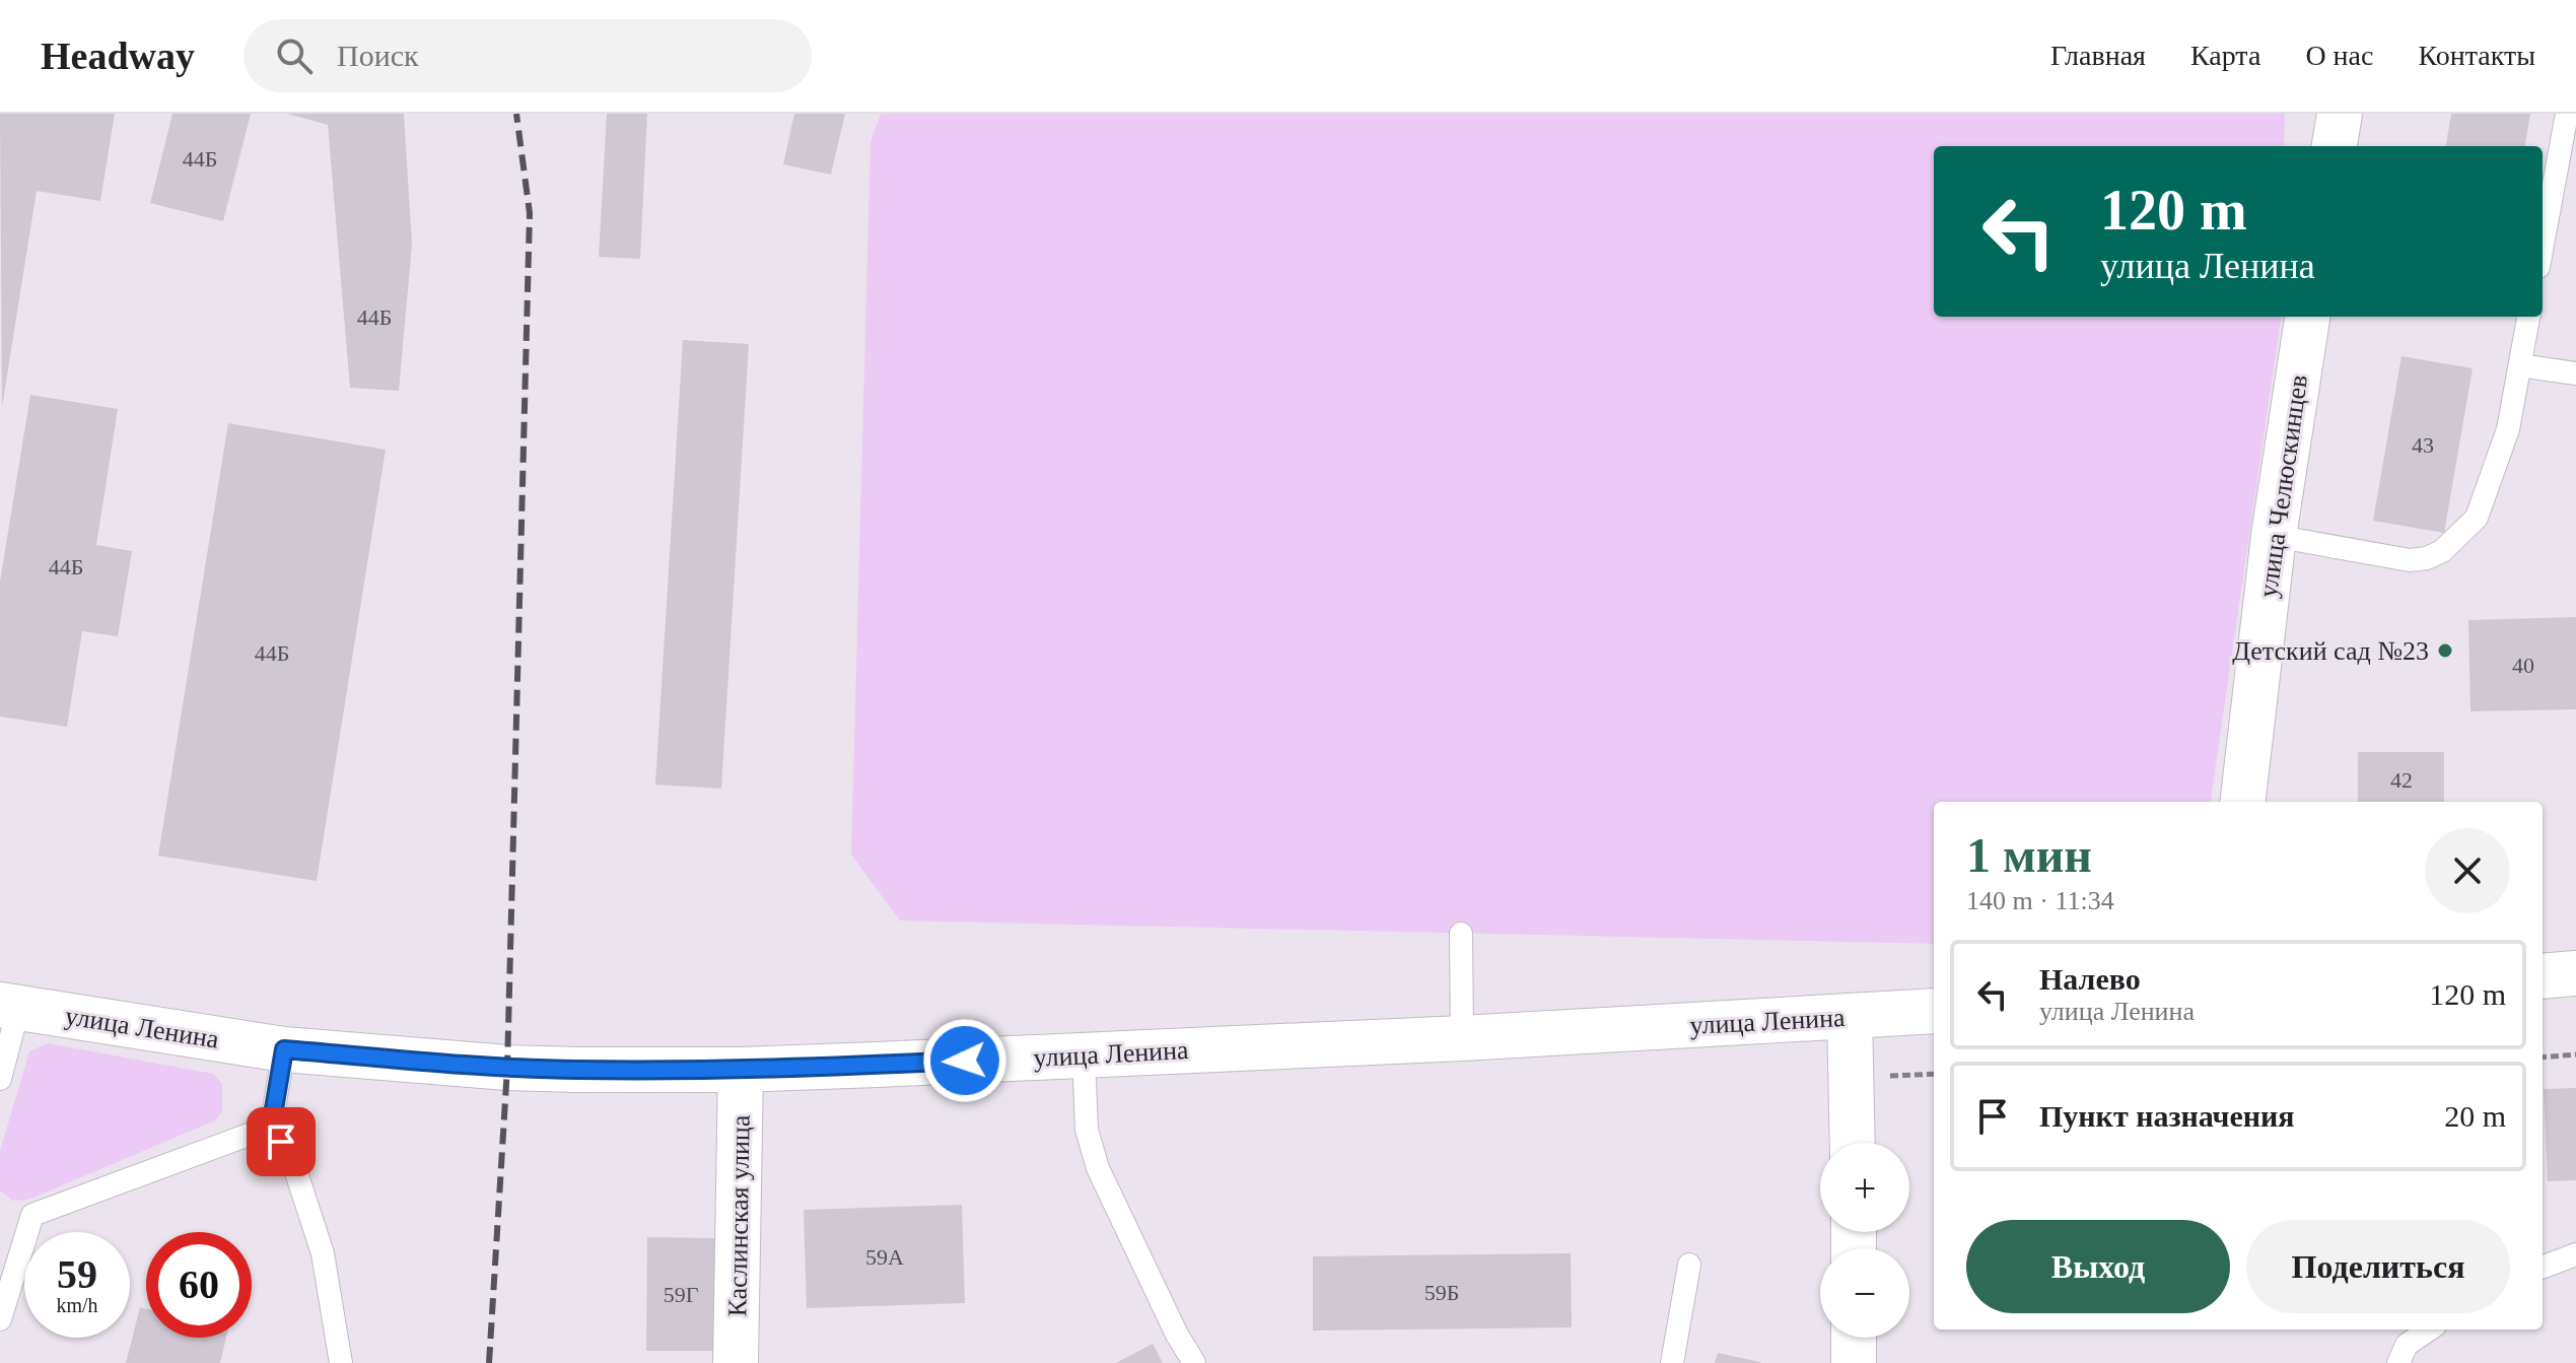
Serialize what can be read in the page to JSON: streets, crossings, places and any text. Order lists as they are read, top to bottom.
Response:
{
  "streets": {
    "main road": ["улица Челюскинцев", "улица Ленина", "Каслинская улица"]
  },
  "crossings": [
    ["улица Ленина", "Каслинская улица"]
  ],
  "places": ["Детский сад №23"],
  "house_numbers": [
    "44Б",
    "44Б",
    "43",
    "44Б",
    "44Б",
    "40",
    "42",
    "59А",
    "59Б",
    "59Г"
  ],
  "page": {
    "header": "Headway",
    "search": "Поиск",
    "nav": [
      "Главная",
      "Карта",
      "О нас",
      "Контакты"
    ],
    "turn": ["120 m", "улица Ленина"],
    "heading": ["1 мин", "140 m · 11:34"],
    "list": [
      {
        "name": "Налево",
        "note": "улица Ленина",
        "value": "120 m"
      },
      {
        "name": "Пункт назначения",
        "value": "20 m"
      }
    ],
    "map_buttons": ["+", "−"],
    "buttons": ["Выход", "Поделиться"],
    "speed": "59 km/h",
    "limit": "60"
  }
}
